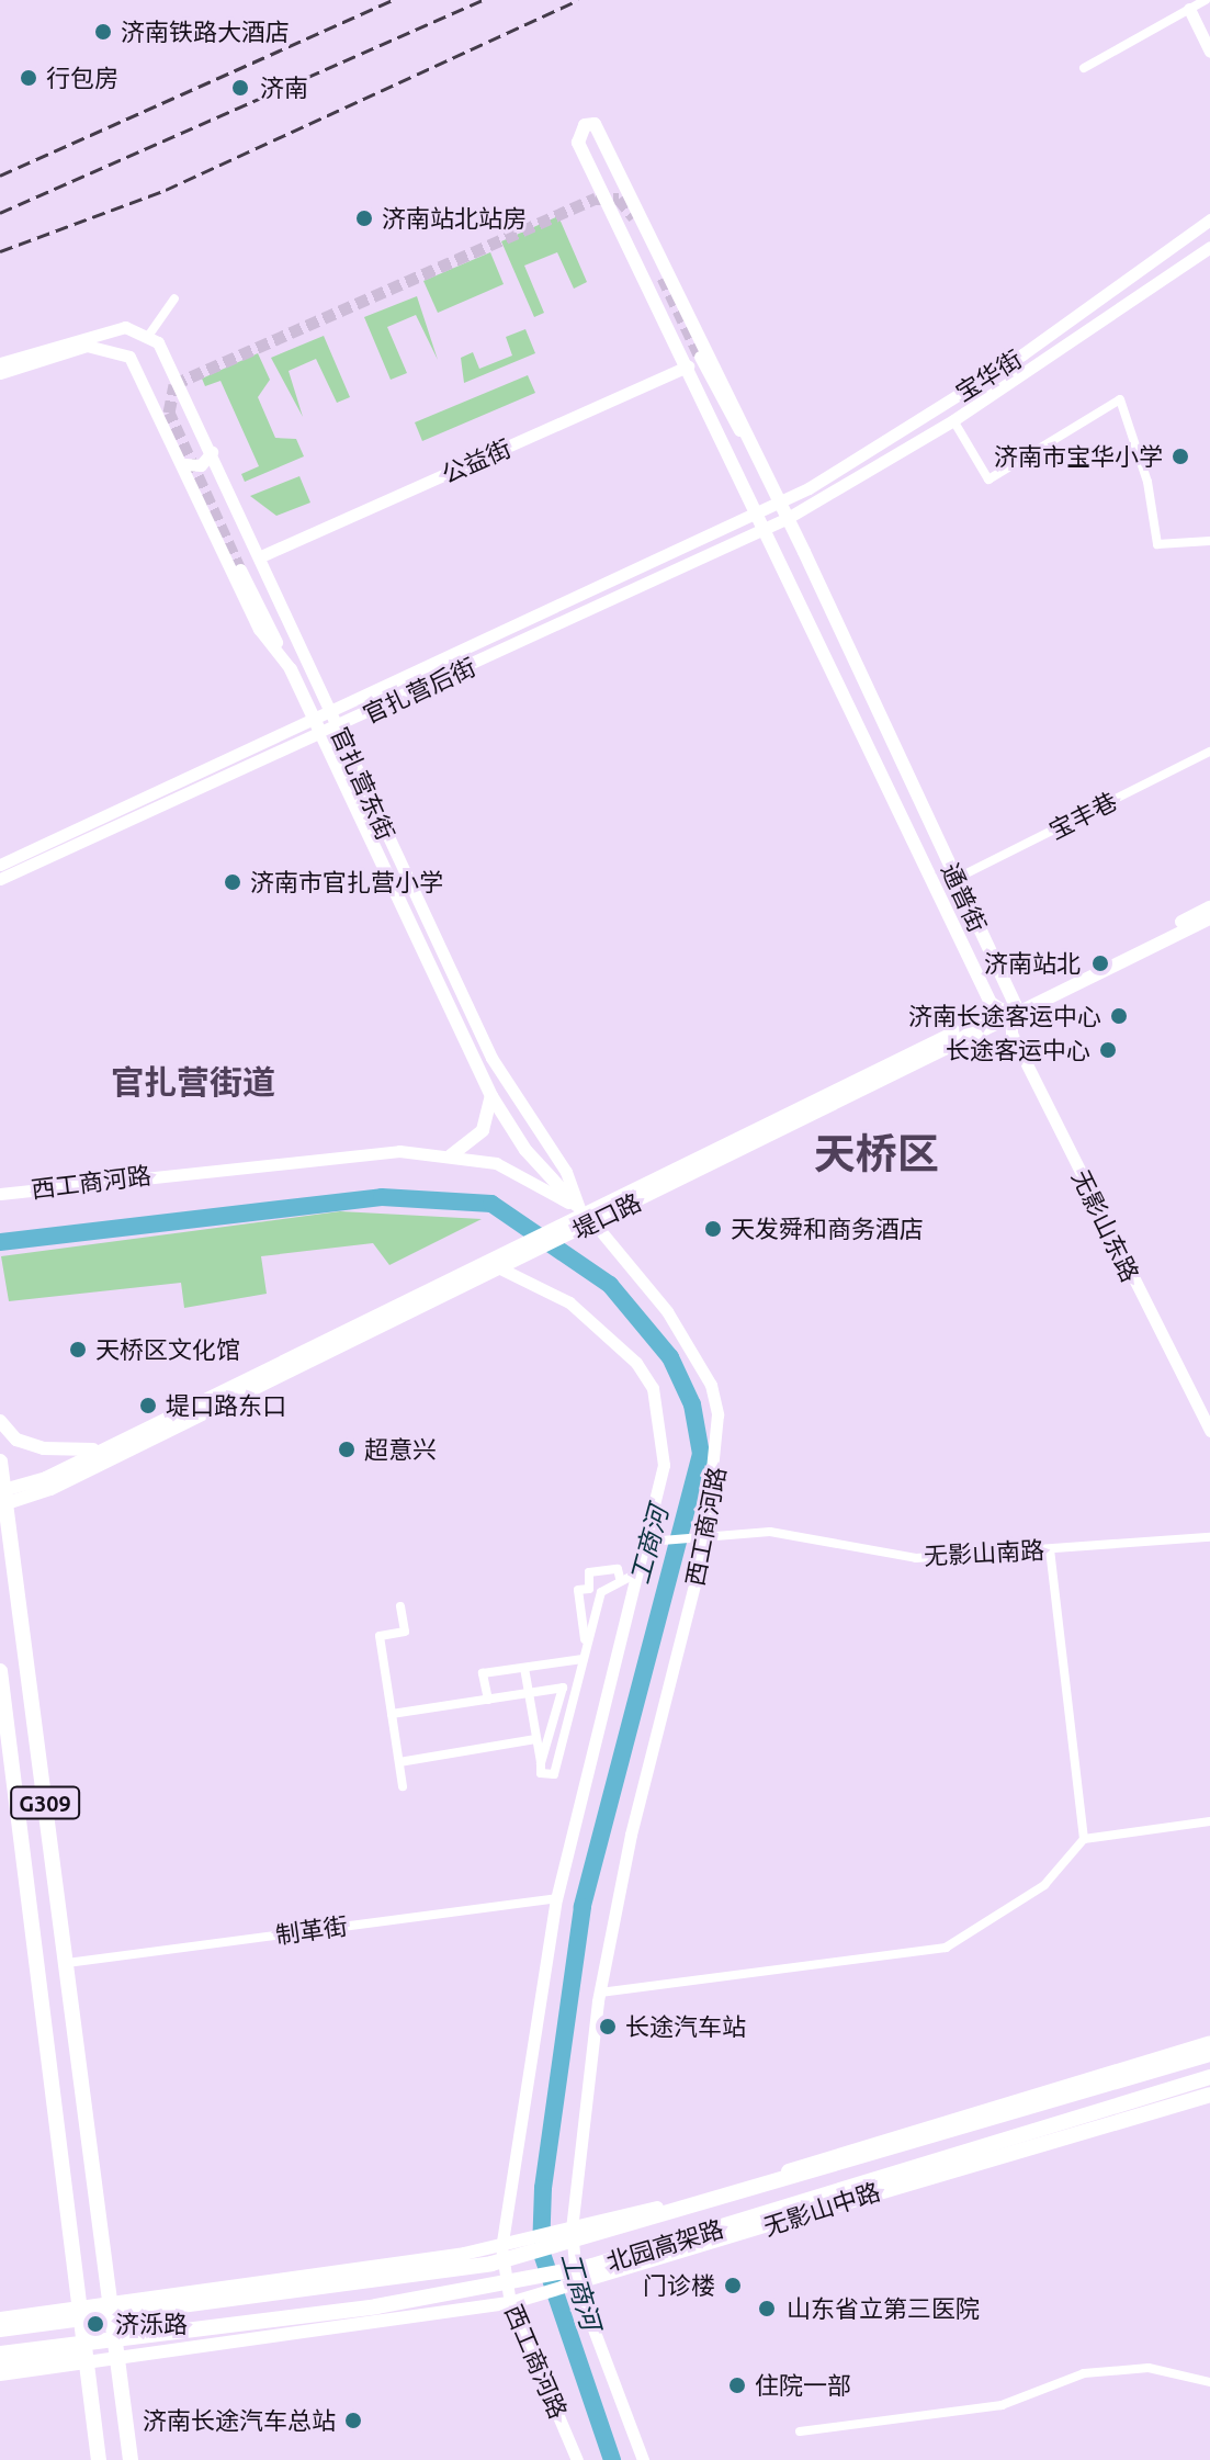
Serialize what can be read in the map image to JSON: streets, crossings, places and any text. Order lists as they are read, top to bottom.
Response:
{
  "streets": {
    "highway": ["G309", "北园高架路"],
    "main road": [
      "宝华街",
      "公益街",
      "官扎营后街",
      "官扎营东街",
      "通普街",
      "西工商河路",
      "堤口路",
      "无影山东路",
      "无影山中路"
    ],
    "street": ["宝丰巷", "无影山南路", "制革街"]
  },
  "crossings": [
    ["宝华街", "官扎营后街"],
    ["宝华街", "通普街"],
    ["公益街", "官扎营东街"],
    ["公益街", "通普街"],
    ["官扎营后街", "官扎营东街"],
    ["官扎营后街", "通普街"],
    ["官扎营东街", "西工商河路"],
    ["官扎营东街", "堤口路"],
    ["宝丰巷", "通普街"],
    ["通普街", "堤口路"],
    ["通普街", "无影山东路"],
    ["西工商河路", "堤口路"],
    ["西工商河路", "无影山南路"],
    ["西工商河路", "制革街"],
    ["西工商河路", "无影山中路"],
    ["堤口路", "无影山东路"],
    ["堤口路", "G309"],
    ["G309", "制革街"],
    ["G309", "无影山中路"],
    ["无影山中路", "北园高架路"]
  ],
  "districts": ["官扎营街道", "天桥区"],
  "water": ["工商河"],
  "places": [
    "济南铁路大酒店",
    "行包房",
    "济南",
    "济南站北站房",
    "济南市宝华小学",
    "济南市官扎营小学",
    "济南站北",
    "济南长途客运中心",
    "长途客运中心",
    "天发舜和商务酒店",
    "天桥区文化馆",
    "堤口路东口",
    "超意兴",
    "长途汽车站",
    "门诊楼",
    "山东省立第三医院",
    "济泺路",
    "住院一部",
    "济南长途汽车总站"
  ]
}
